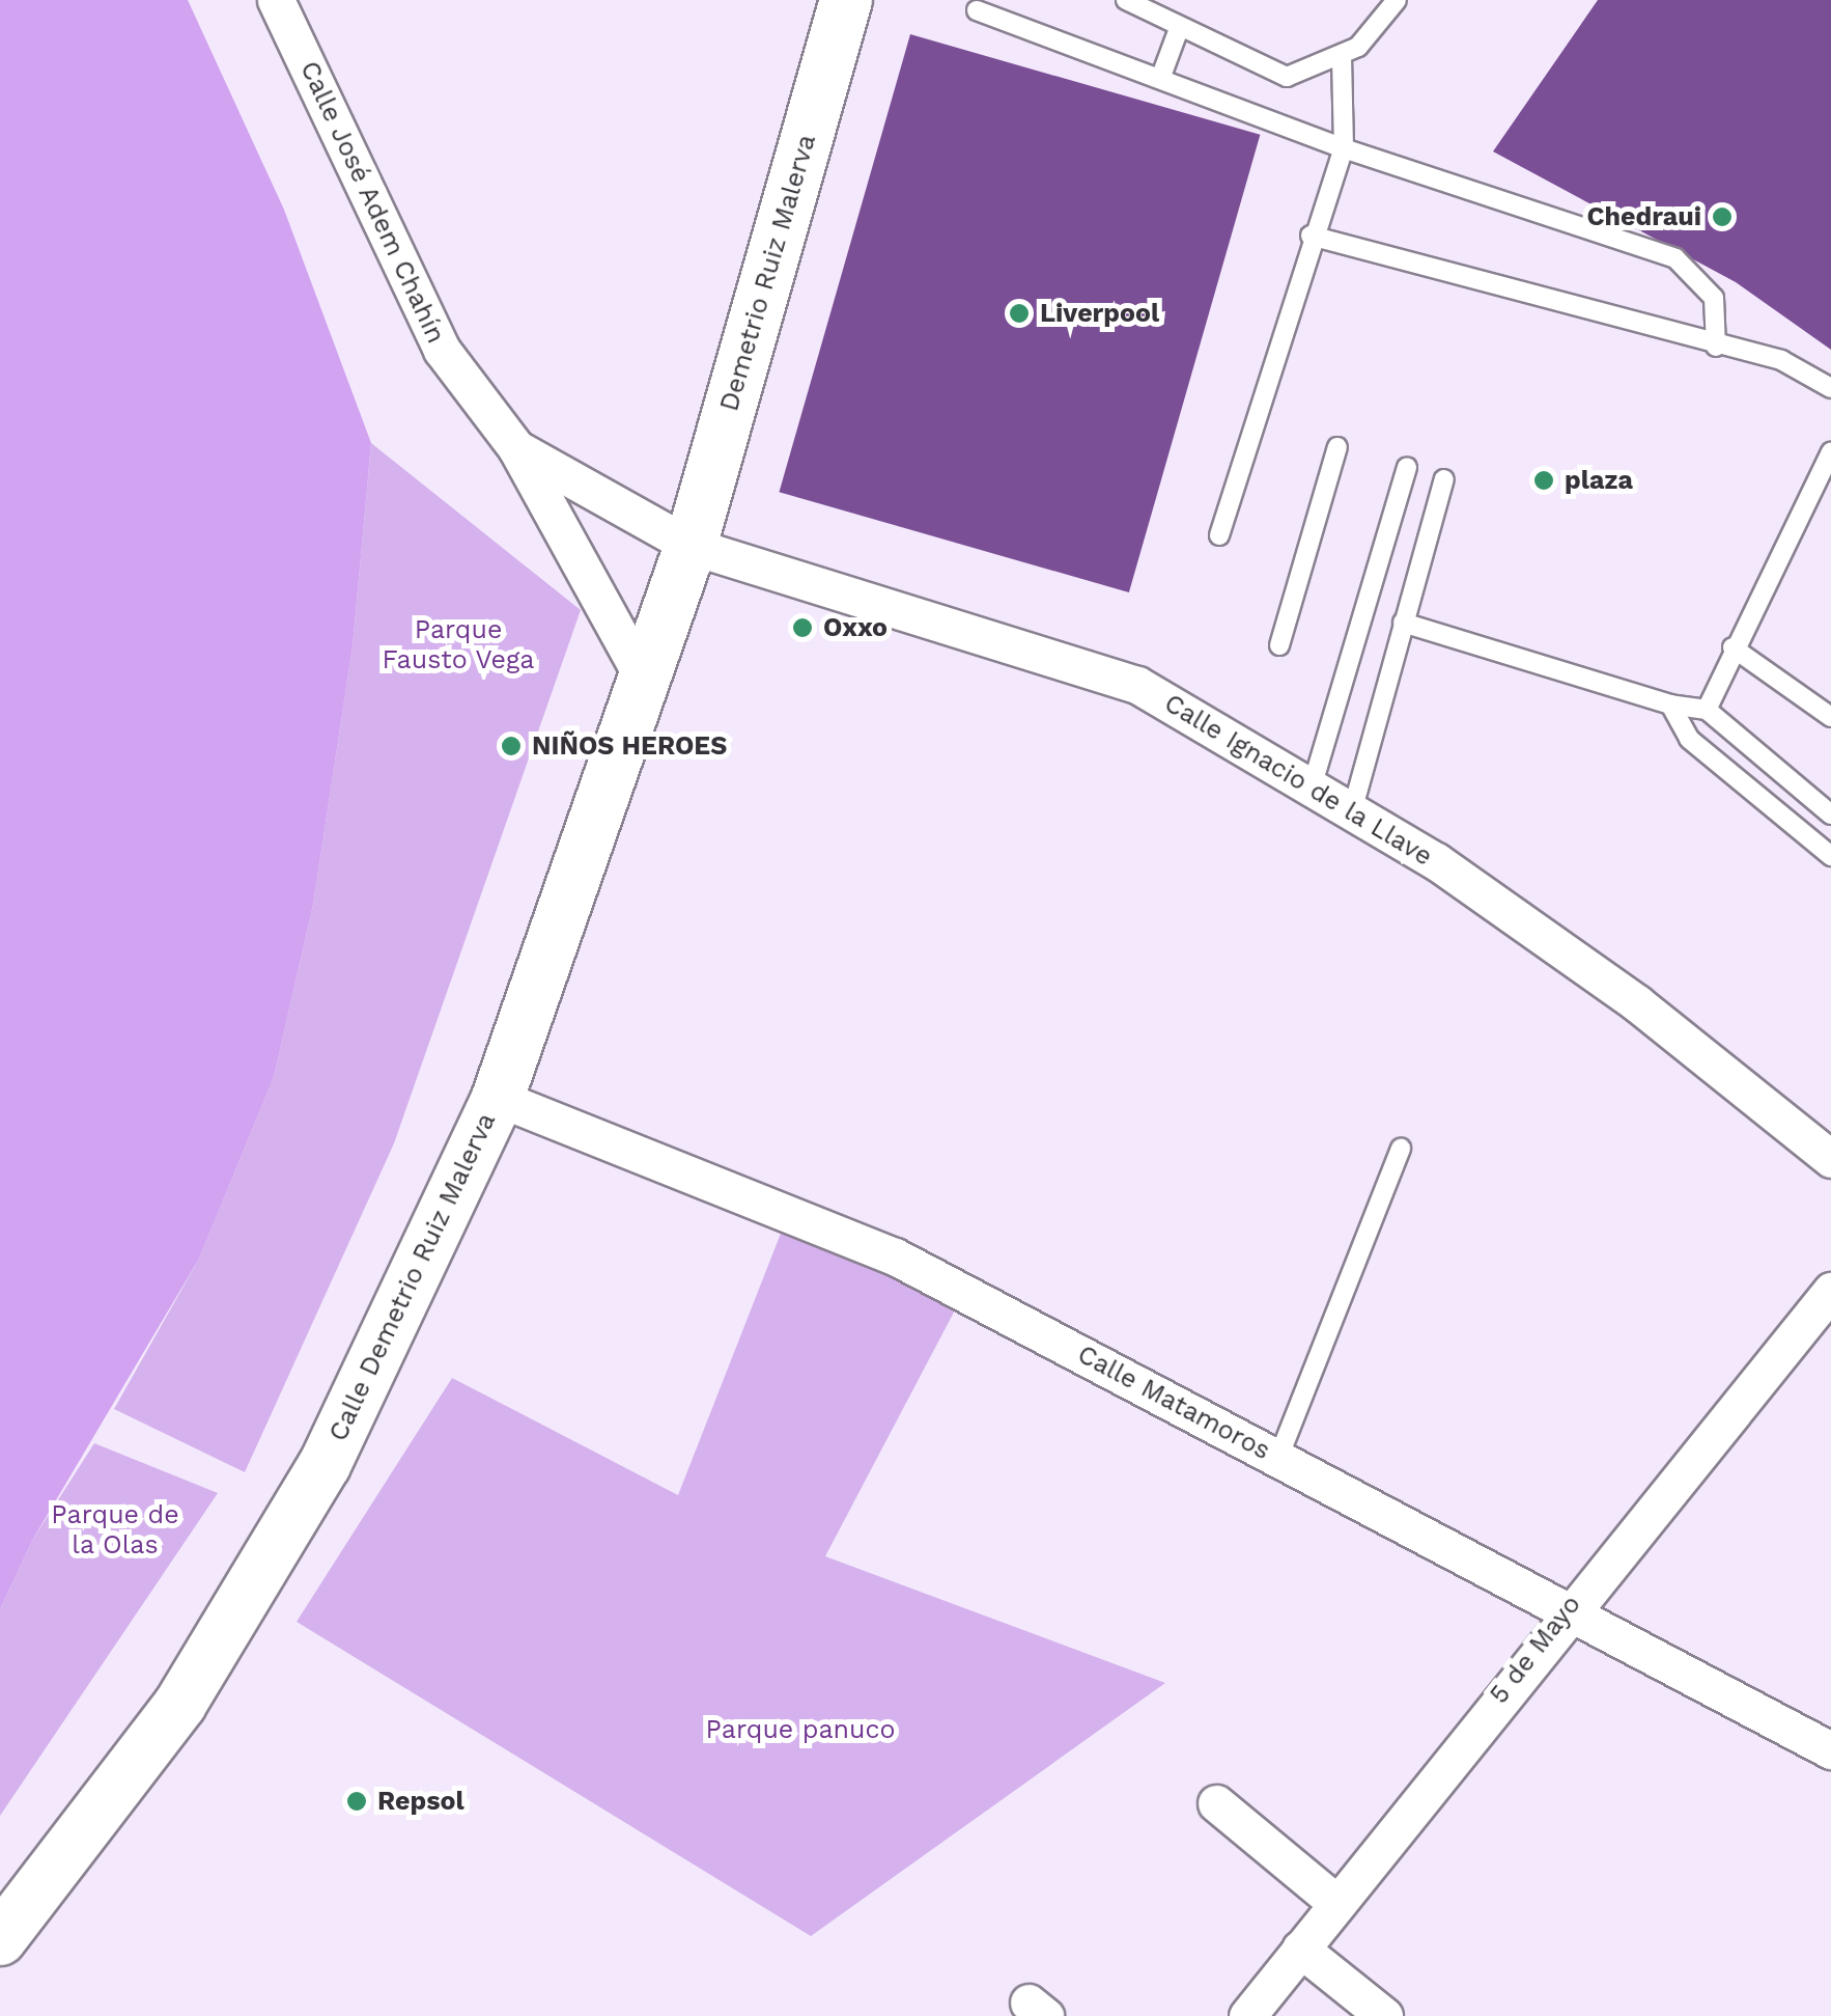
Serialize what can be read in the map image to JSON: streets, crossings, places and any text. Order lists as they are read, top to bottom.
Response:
{
  "streets": {
    "main road": ["Demetrio Ruiz Malerva", "Calle Demetrio Ruiz Malerva"],
    "street": [
      "Calle José Adem Chahín",
      "Calle Ignacio de la Llave",
      "Calle Matamoros",
      "5 de Mayo"
    ]
  },
  "crossings": [
    ["Calle José Adem Chahín", "Demetrio Ruiz Malerva"],
    ["Calle José Adem Chahín", "Calle Ignacio de la Llave"],
    ["Calle José Adem Chahín", "Calle Demetrio Ruiz Malerva"],
    ["Demetrio Ruiz Malerva", "Calle Ignacio de la Llave"],
    ["Demetrio Ruiz Malerva", "Calle Demetrio Ruiz Malerva"],
    ["Calle Ignacio de la Llave", "Calle Demetrio Ruiz Malerva"],
    ["Calle Demetrio Ruiz Malerva", "Calle Matamoros"],
    ["Calle Matamoros", "5 de Mayo"]
  ],
  "parks": ["Parque Fausto Vega", "Parque de la Olas", "Parque panuco"],
  "places": [
    "Chedraui",
    "Liverpool",
    "plaza",
    "Oxxo",
    "NIÑOS HEROES",
    "Repsol"
  ]
}
